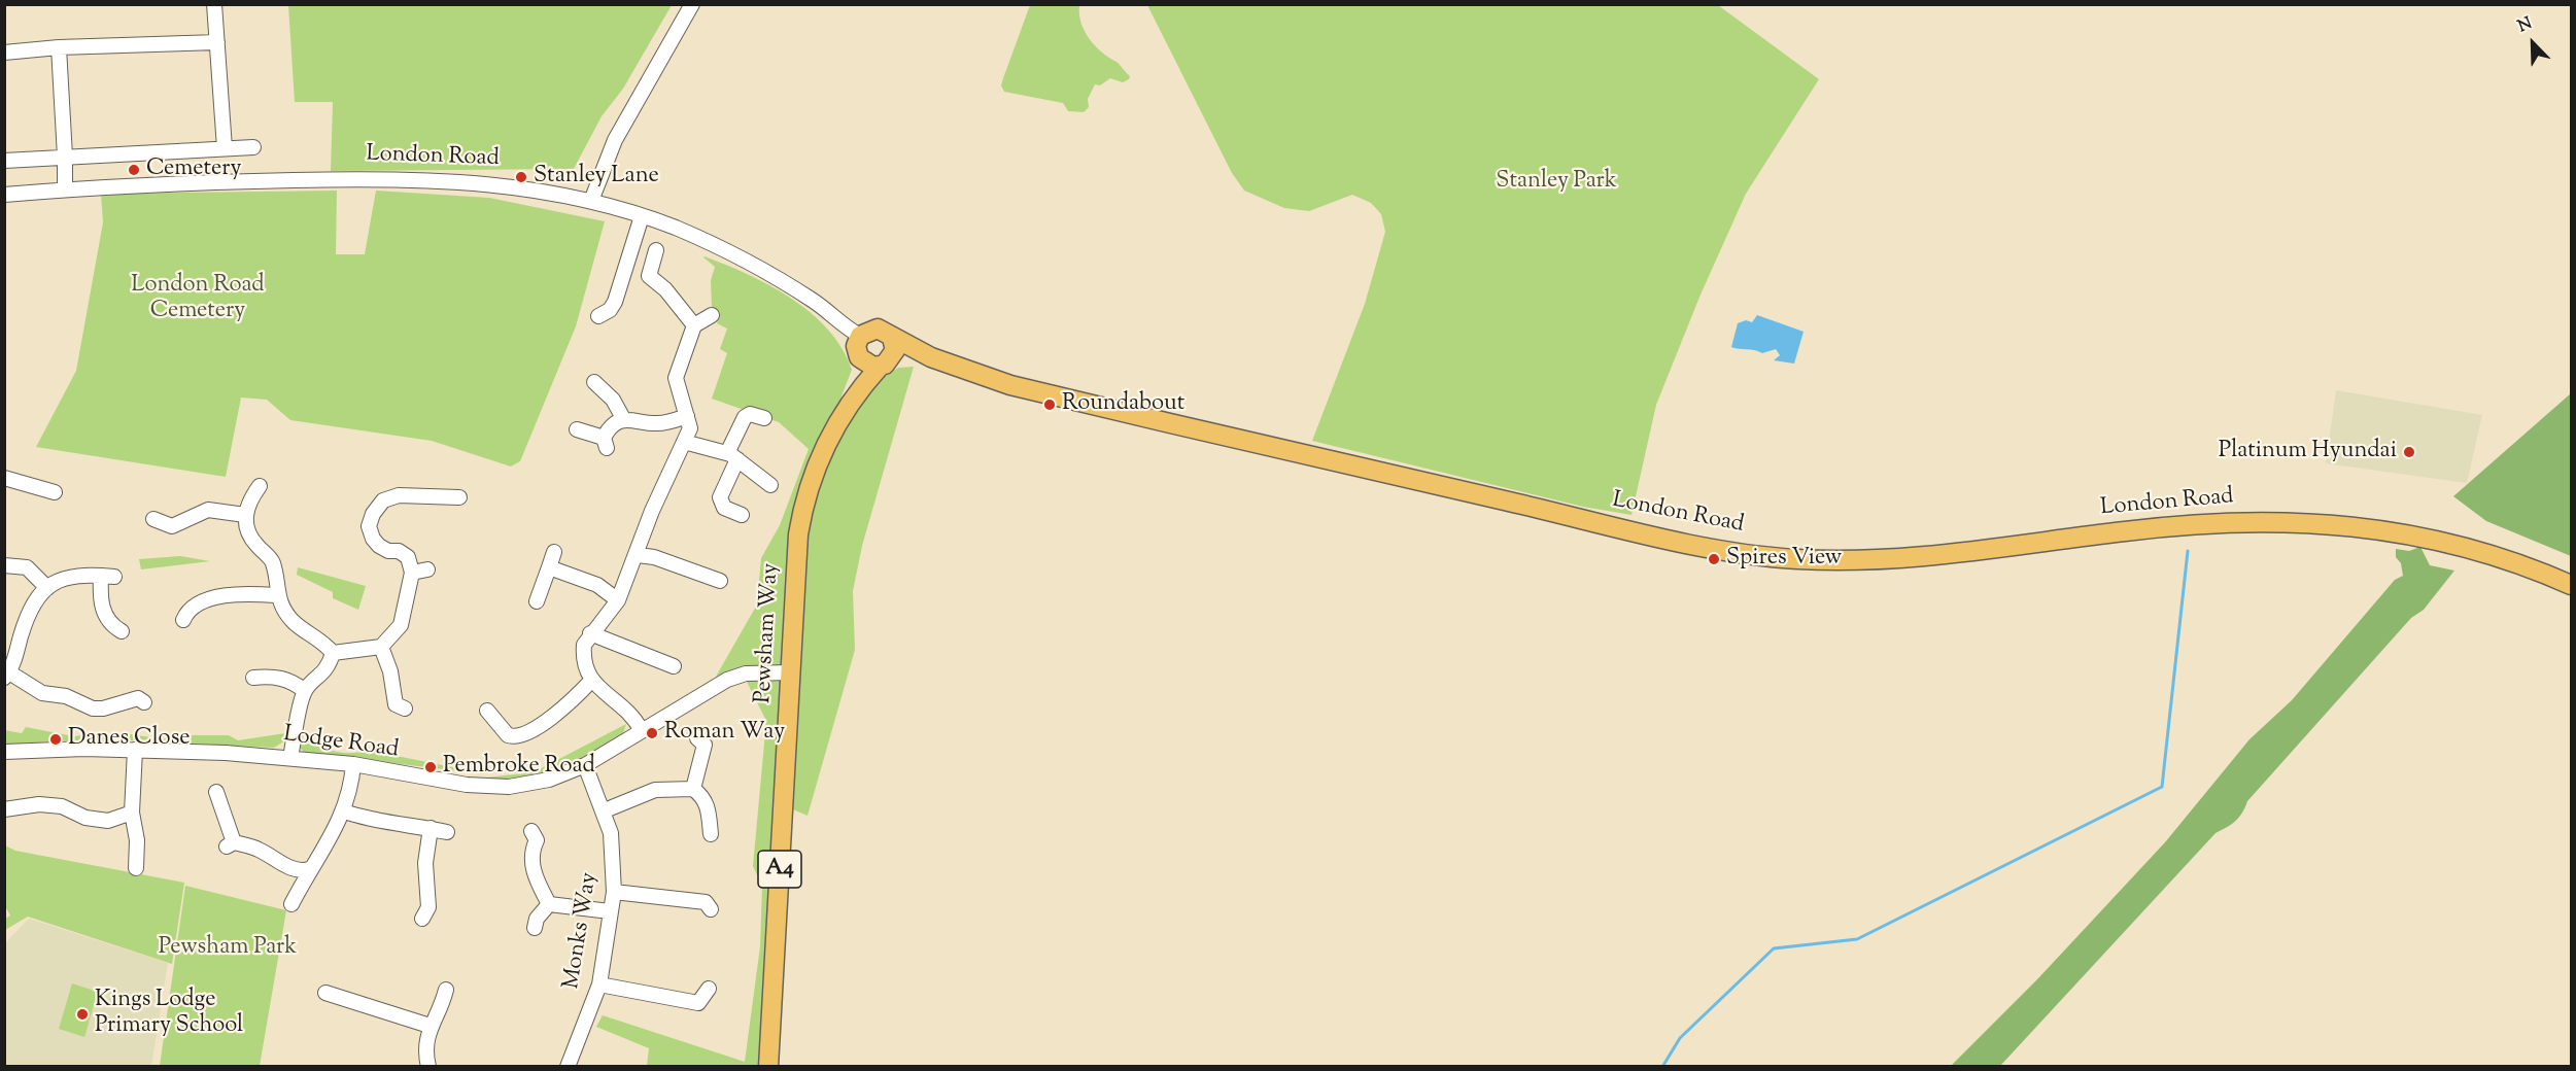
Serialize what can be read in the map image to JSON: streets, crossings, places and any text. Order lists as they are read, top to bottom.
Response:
{
  "streets": {
    "main road": ["London Road", "Pewsham Way", "A4"],
    "street": ["Lodge Road", "Monks Way"]
  },
  "crossings": [
    ["London Road", "Pewsham Way"],
    ["London Road", "A4"],
    ["Pewsham Way", "Lodge Road"],
    ["Pewsham Way", "A4"],
    ["Lodge Road", "Monks Way"]
  ],
  "parks": ["Stanley Park", "London Road Cemetery", "Pewsham Park"],
  "places": [
    "Cemetery",
    "Stanley Lane",
    "Roundabout",
    "Platinum Hyundai",
    "Spires View",
    "Roman Way",
    "Danes Close",
    "Pembroke Road",
    "Kings Lodge Primary School"
  ],
  "north": "top left"
}
